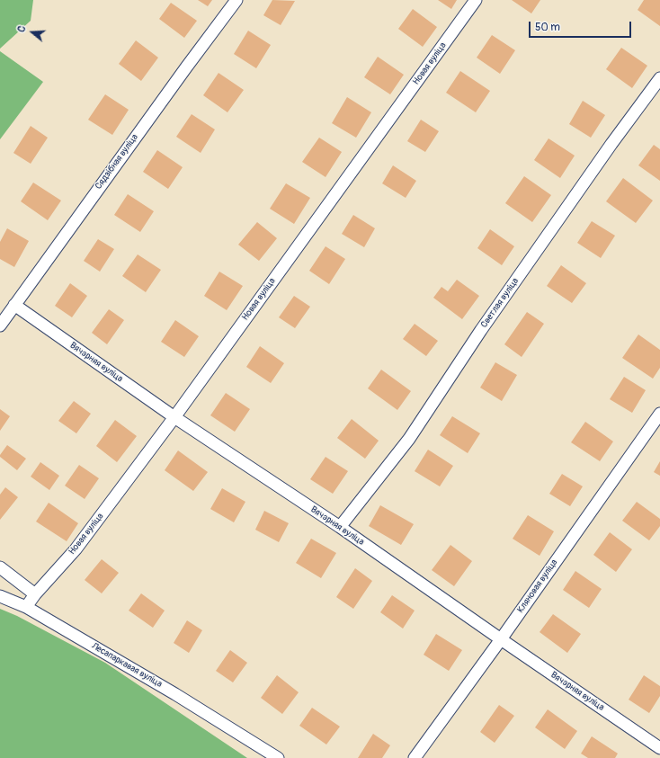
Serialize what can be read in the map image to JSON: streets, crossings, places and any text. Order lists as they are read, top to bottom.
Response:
{
  "streets": {
    "street": [
      "Новая вуліца",
      "Сядзібная вуліца",
      "Светлая вуліца",
      "Вячэрняя вуліца",
      "Кляновая вуліца",
      "Лесапаркавая вуліца"
    ]
  },
  "crossings": [
    ["Новая вуліца", "Вячэрняя вуліца"],
    ["Сядзібная вуліца", "Вячэрняя вуліца"],
    ["Светлая вуліца", "Вячэрняя вуліца"],
    ["Вячэрняя вуліца", "Кляновая вуліца"]
  ],
  "scale_bar": "50 m",
  "north": "left"
}
